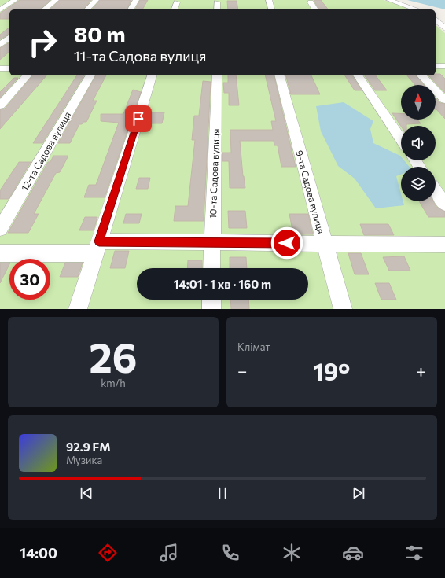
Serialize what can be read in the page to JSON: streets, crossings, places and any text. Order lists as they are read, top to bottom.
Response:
{
  "streets": {
    "street": ["12-та Садова вулиця", "10-та Садова вулиця", "9-та Садова вулиця"]
  },
  "north": "top",
  "page": {
    "turn": ["80 m", "11-та Садова вулиця"],
    "limit": "30",
    "trip": "14:01 · 1 хв · 160 m",
    "tile": [
      ["26", "km/h"],
      "Клімат"
    ],
    "heat": ["−", "19°", "+"],
    "song": ["92.9 FM", "Музика"],
    "tabs": "14:00"
  }
}
